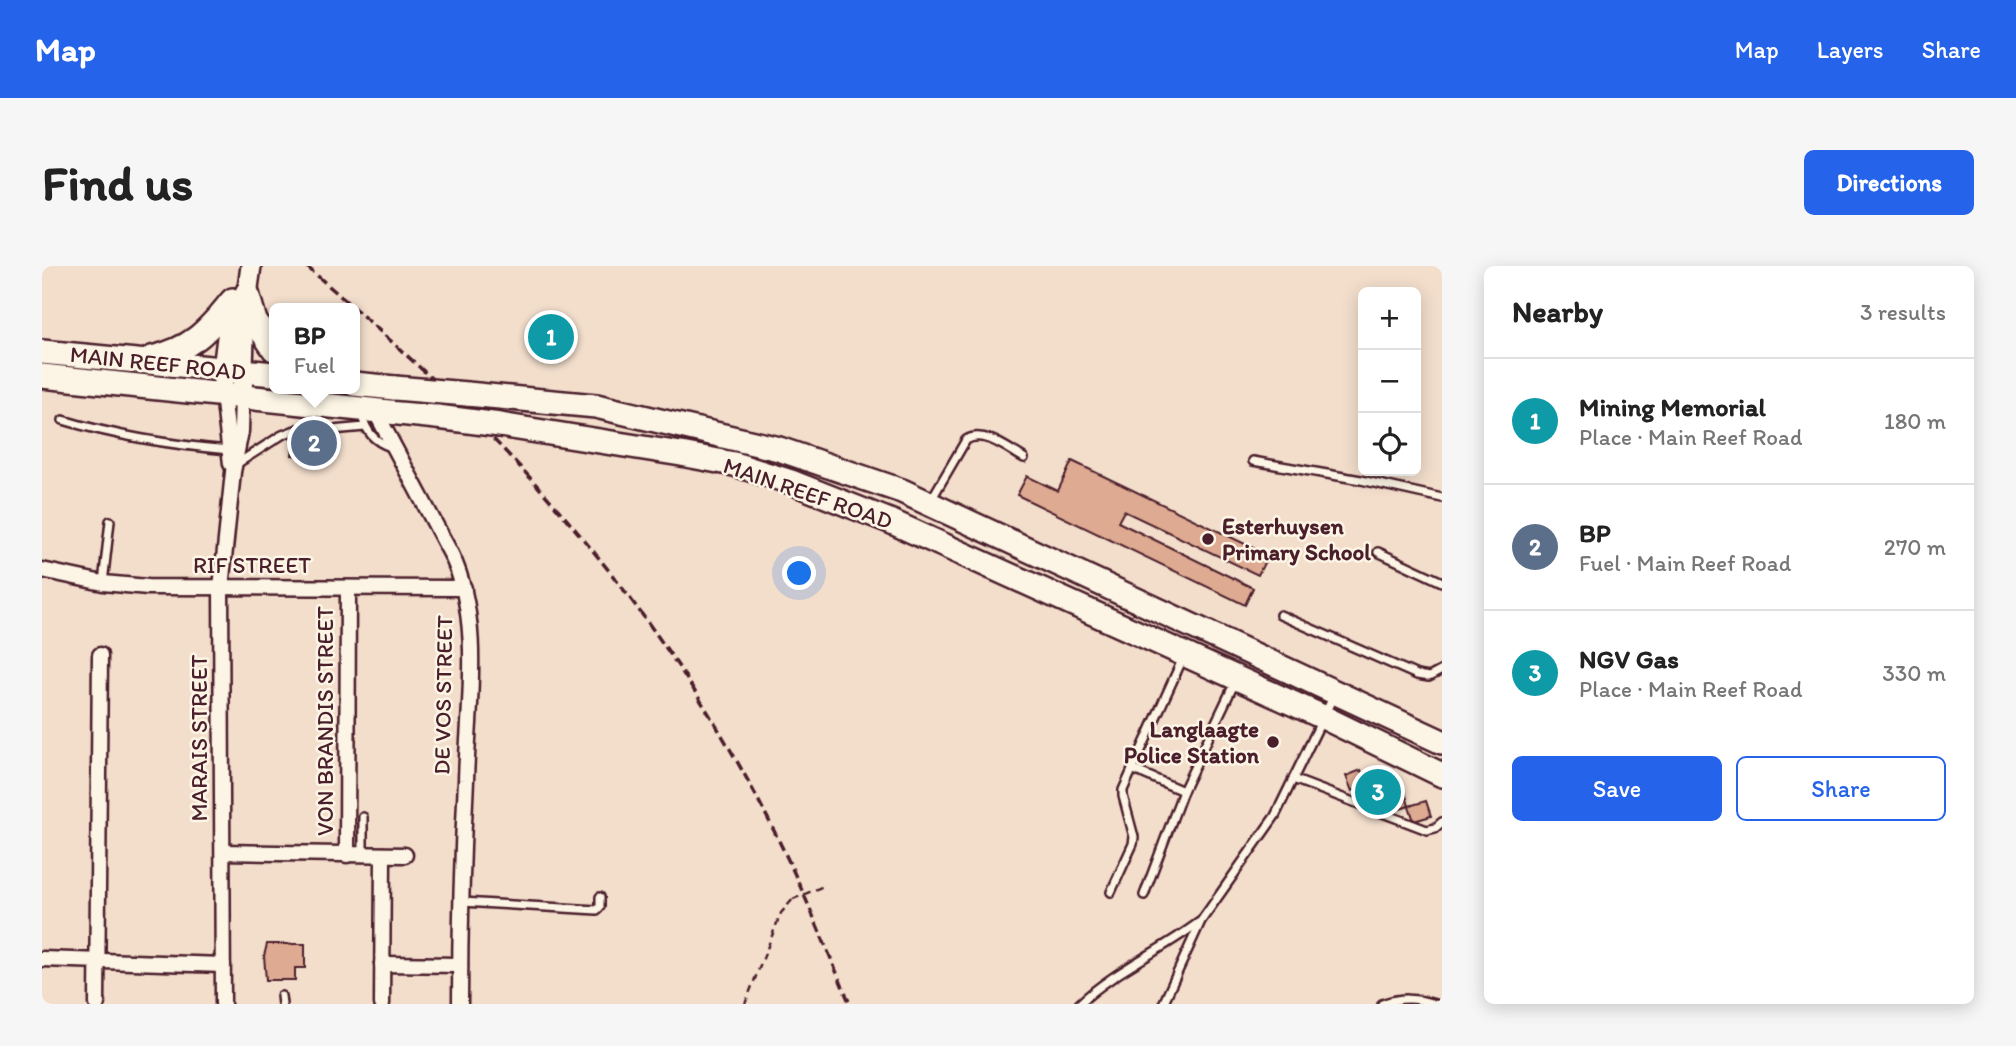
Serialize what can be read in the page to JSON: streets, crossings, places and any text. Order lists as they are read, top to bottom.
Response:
{
  "streets": {
    "main road": ["MAIN REEF ROAD"],
    "street": [
      "RIF STREET",
      "DE VOS STREET",
      "VON BRANDIS STREET",
      "MARAIS STREET"
    ]
  },
  "crossings": [
    ["MAIN REEF ROAD", "DE VOS STREET"],
    ["MAIN REEF ROAD", "MARAIS STREET"],
    ["RIF STREET", "DE VOS STREET"],
    ["RIF STREET", "VON BRANDIS STREET"],
    ["RIF STREET", "MARAIS STREET"]
  ],
  "places": ["Esterhuysen Primary School", "Langlaagte Police Station"],
  "page": {
    "header": "Map",
    "nav": ["Map", "Layers", "Share"],
    "buttons": [
      "Directions",
      ["Save", "Share"]
    ],
    "title": "Find us",
    "heading": ["Nearby", "3 results"],
    "map_buttons": ["+", "−"],
    "popup": ["BP", "Fuel"],
    "pins": ["1", "2", "3"],
    "list": [
      {
        "mark": "1",
        "name": "Mining Memorial",
        "note": "Place · Main Reef Road",
        "value": "180 m"
      },
      {
        "mark": "2",
        "name": "BP",
        "note": "Fuel · Main Reef Road",
        "value": "270 m"
      },
      {
        "mark": "3",
        "name": "NGV Gas",
        "note": "Place · Main Reef Road",
        "value": "330 m"
      }
    ]
  }
}
